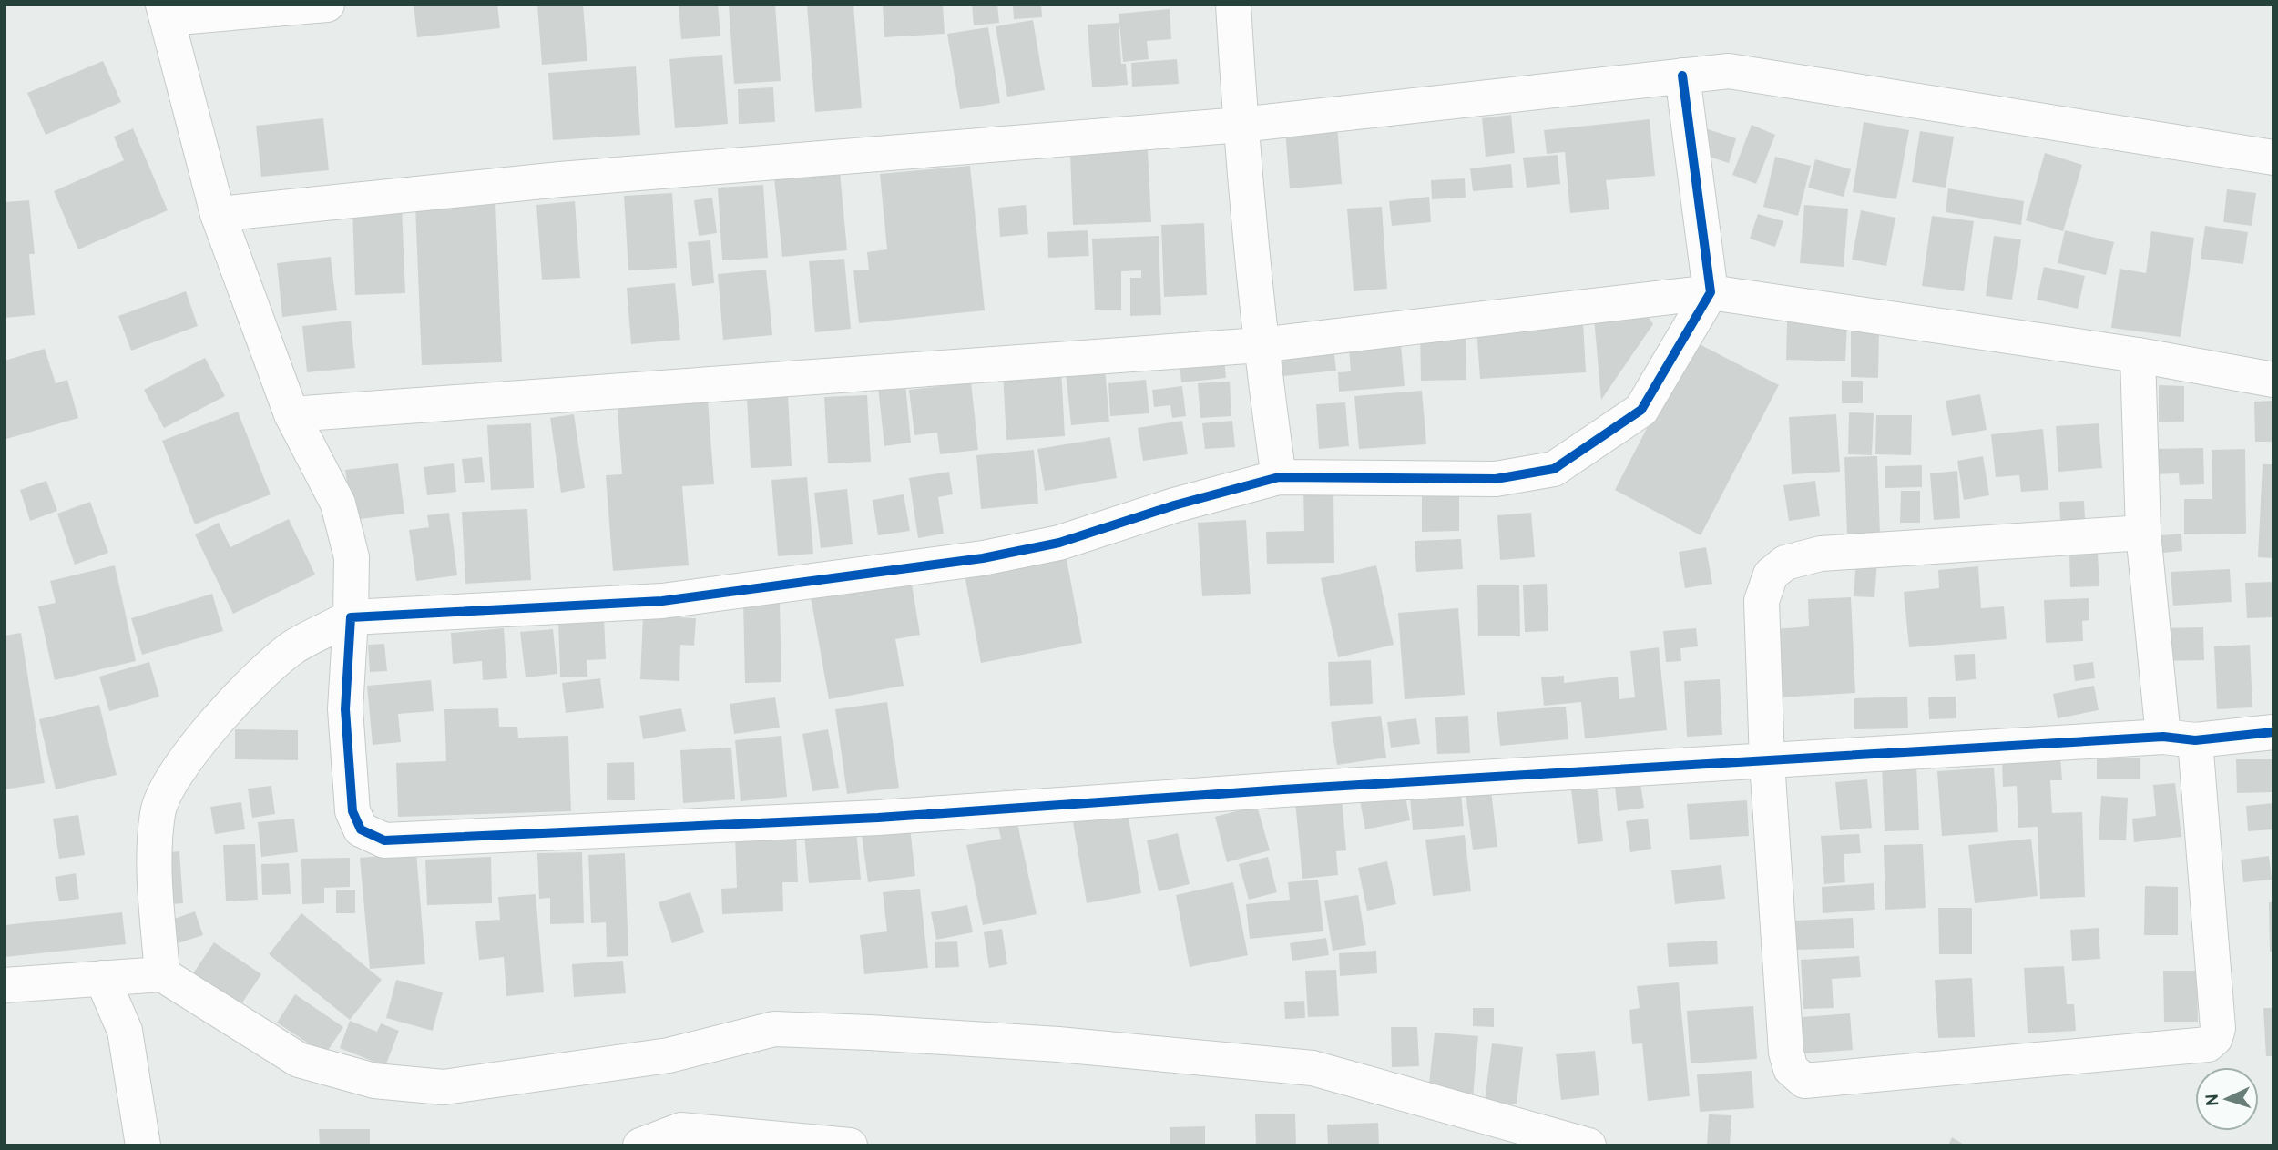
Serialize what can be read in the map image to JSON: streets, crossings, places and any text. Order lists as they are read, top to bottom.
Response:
{
  "north": "left"
}
